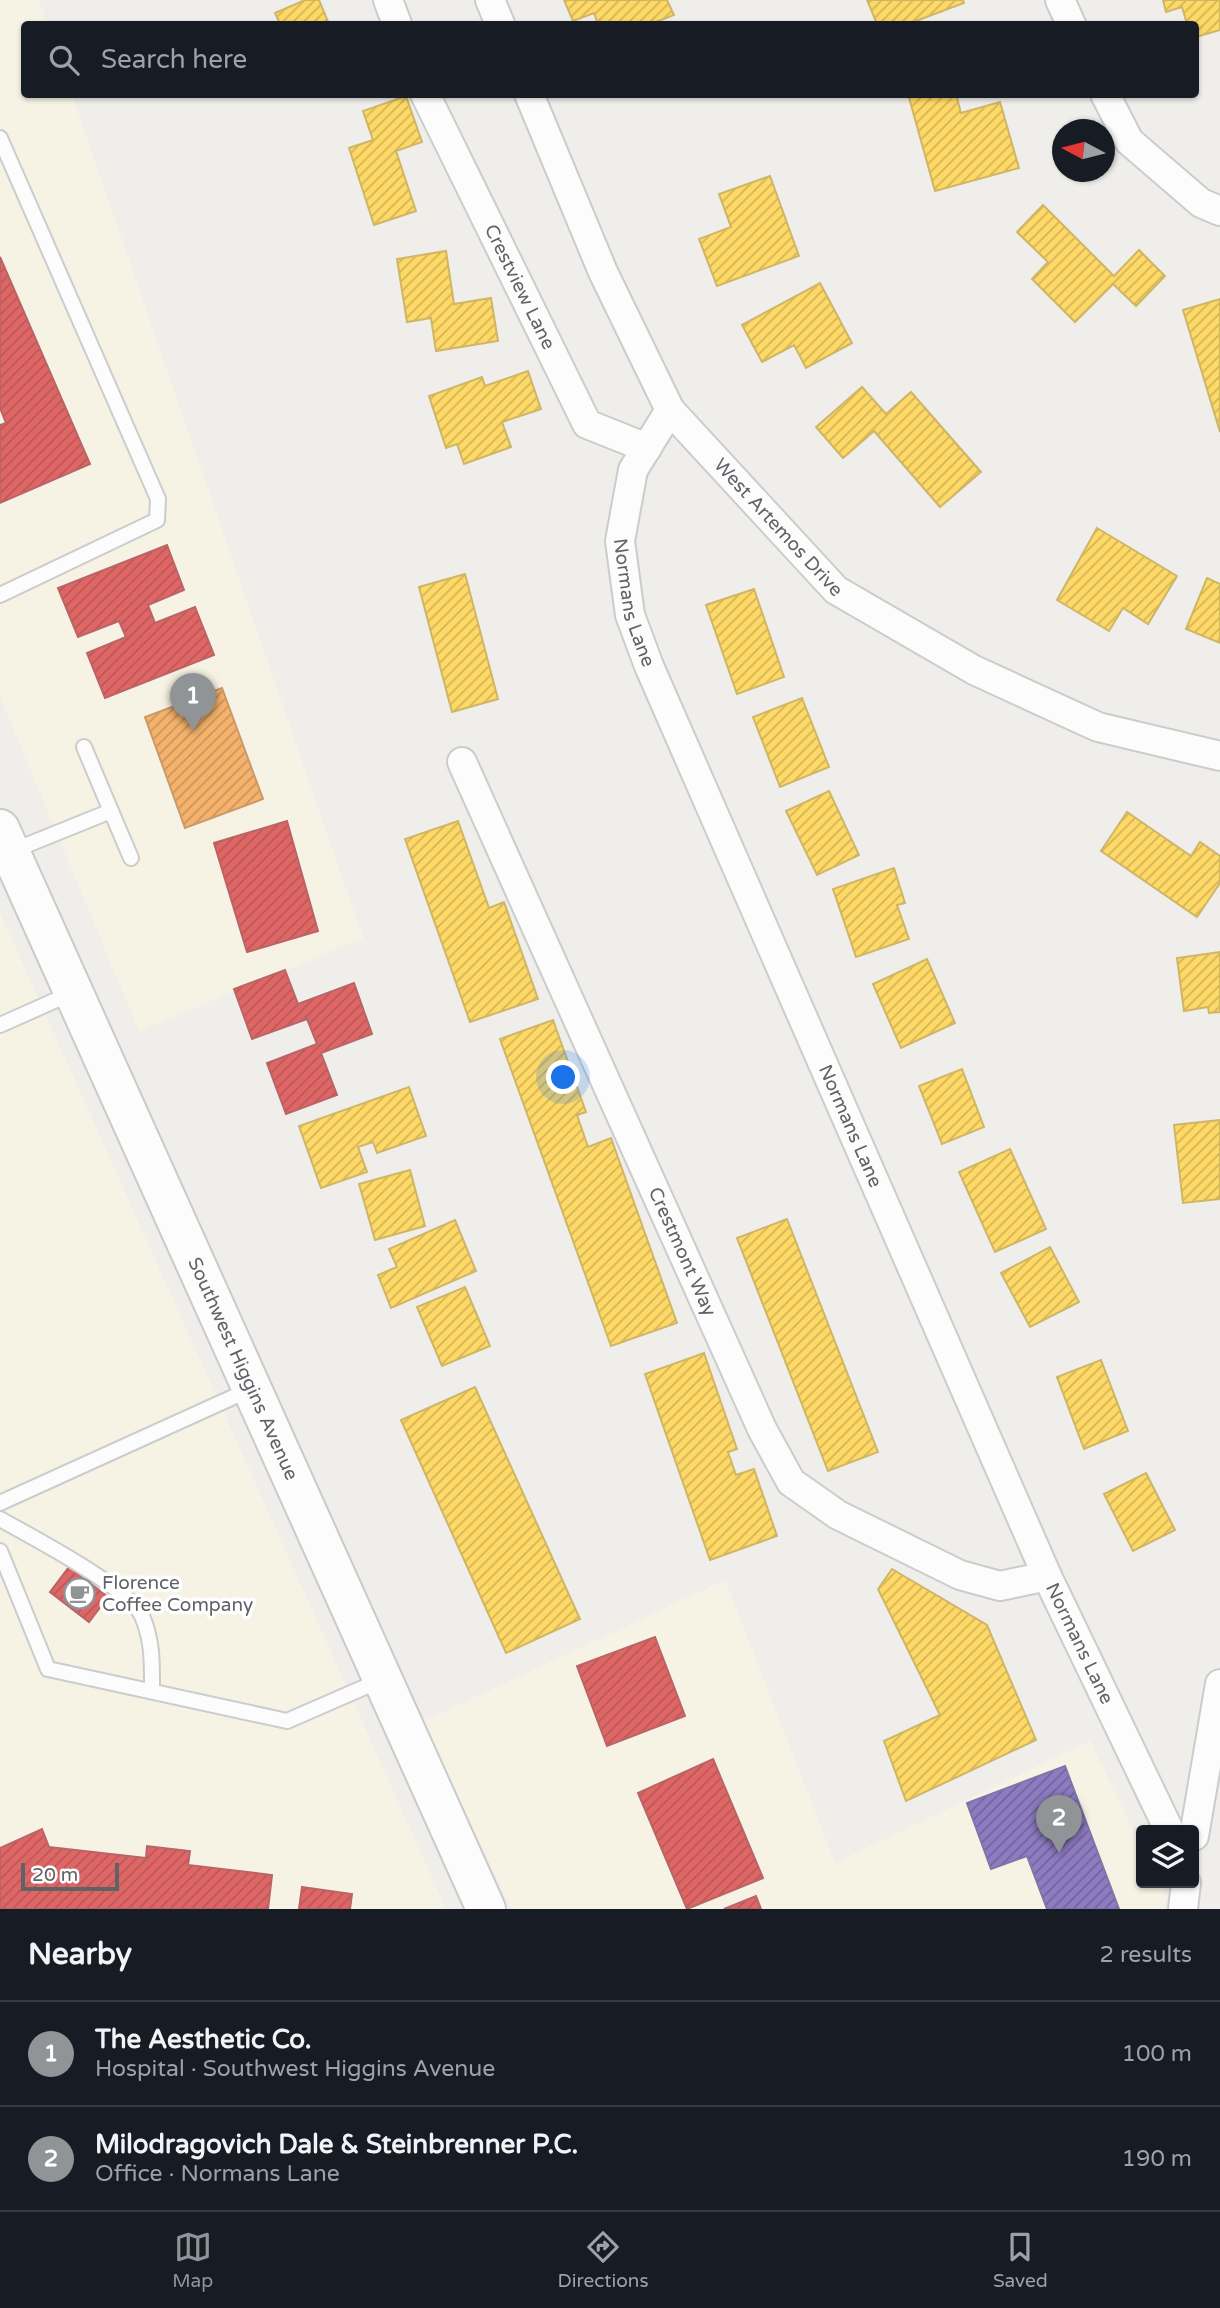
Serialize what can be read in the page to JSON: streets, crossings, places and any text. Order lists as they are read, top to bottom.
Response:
{
  "streets": {
    "main road": ["Southwest Higgins Avenue"],
    "street": [
      "Crestview Lane",
      "West Artemos Drive",
      "Normans Lane",
      "Crestmont Way"
    ]
  },
  "crossings": [
    ["Crestview Lane", "Normans Lane"],
    ["West Artemos Drive", "Normans Lane"],
    ["Normans Lane", "Crestmont Way"]
  ],
  "places": {
    "cafe": ["Florence Coffee Company"]
  },
  "scale_bar": "20 m",
  "north": "left",
  "page": {
    "search": "Search here",
    "pins": ["1", "2"],
    "scale": "20 m",
    "heading": ["Nearby", "2 results"],
    "list": [
      {
        "mark": "1",
        "name": "The Aesthetic Co.",
        "note": "Hospital · Southwest Higgins Avenue",
        "value": "100 m"
      },
      {
        "mark": "2",
        "name": "Milodragovich Dale & Steinbrenner P.C.",
        "note": "Office · Normans Lane",
        "value": "190 m"
      }
    ],
    "nav": ["Map", "Directions", "Saved"]
  }
}
